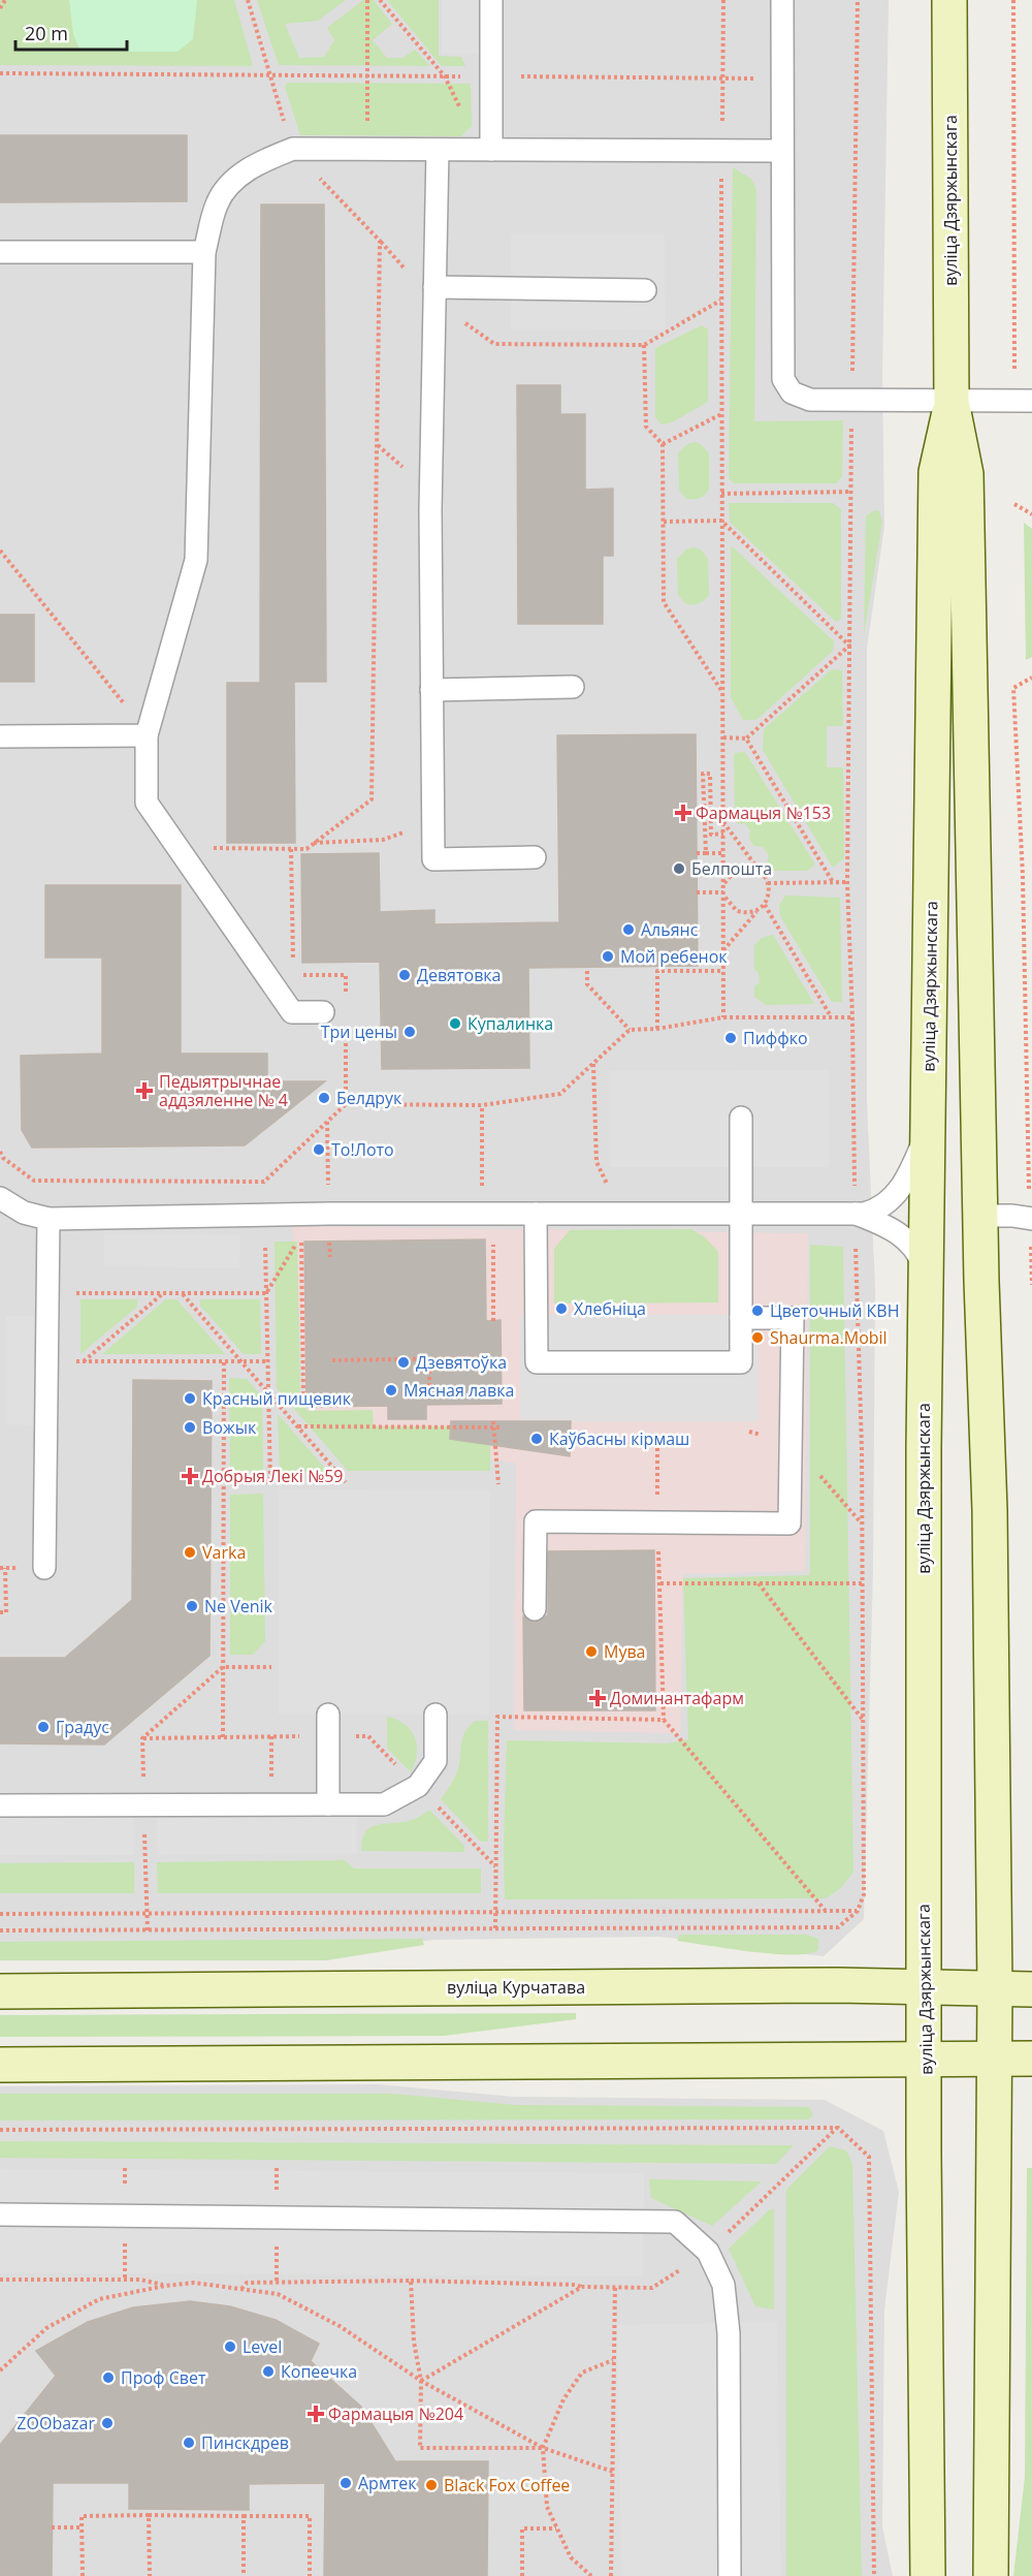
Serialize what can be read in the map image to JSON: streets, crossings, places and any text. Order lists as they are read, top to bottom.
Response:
{
  "streets": {
    "main road": ["вуліца Дзяржынскага", "вуліца Курчатава"]
  },
  "crossings": [
    ["вуліца Дзяржынскага", "вуліца Курчатава"]
  ],
  "places": {
    "health": [
      "Фармацыя №153",
      "Педыятрычнае аддзяленне № 4",
      "Добрыя Лекі №59",
      "Доминантафарм",
      "Фармацыя №204"
    ],
    "other": [
      "Белпошта",
      "Альянс",
      "Мой ребенок",
      "Девятовка",
      "Купалинка",
      "Три цены",
      "Пиффко",
      "Белдрук",
      "То!Лото",
      "Хлебніца",
      "Цветочный КВН",
      "Shaurma.Mobil",
      "Дзевятоўка",
      "Мясная лавка",
      "Красный пищевик",
      "Вожык",
      "Каўбасны кірмаш",
      "Varka",
      "Ne Venik",
      "Мува",
      "Градус",
      "Level",
      "Копеечка",
      "Проф Свет",
      "ZOObazar",
      "Пинскдрев",
      "Армтек",
      "Black Fox Coffee"
    ]
  },
  "scale_bar": "20 m"
}
